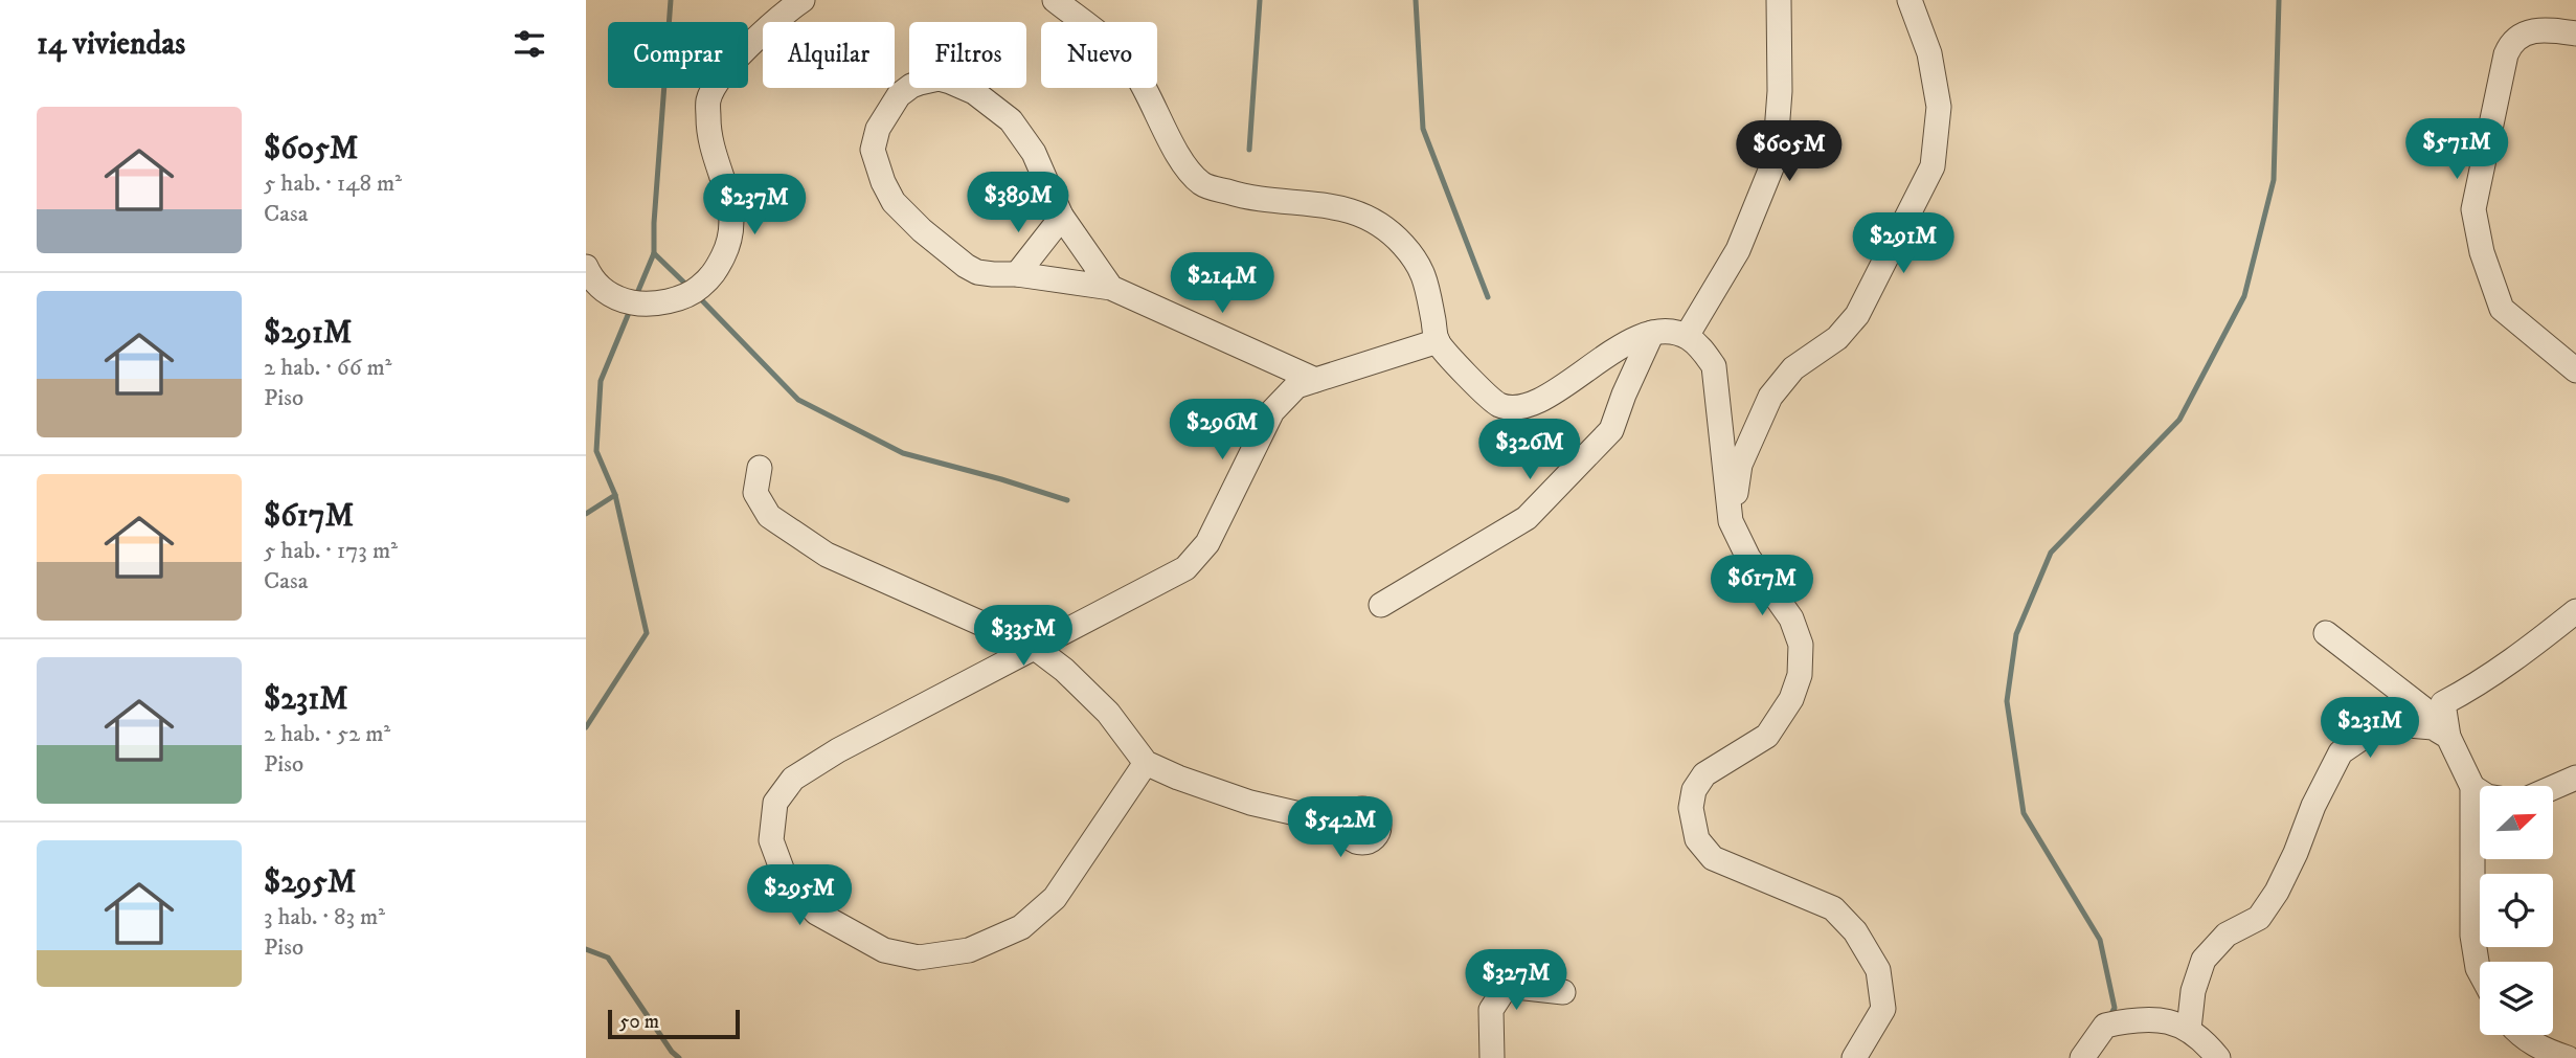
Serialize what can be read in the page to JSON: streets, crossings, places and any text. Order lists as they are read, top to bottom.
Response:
{
  "scale_bar": "50 m",
  "north": "top right",
  "page": {
    "heading": "14 viviendas",
    "chip": [
      "Comprar",
      "Alquilar",
      "Filtros",
      "Nuevo"
    ],
    "list": [
      {
        "name": "$605M",
        "note": "5 hab. · 148 m² · Casa"
      },
      {
        "name": "$291M",
        "note": "2 hab. · 66 m² · Piso"
      },
      {
        "name": "$617M",
        "note": "5 hab. · 173 m² · Casa"
      },
      {
        "name": "$231M",
        "note": "2 hab. · 52 m² · Piso"
      },
      {
        "name": "$295M",
        "note": "3 hab. · 83 m² · Piso"
      }
    ],
    "price": [
      "$571M",
      "$605M",
      "$389M",
      "$237M",
      "$291M",
      "$214M",
      "$296M",
      "$326M",
      "$617M",
      "$335M",
      "$231M",
      "$542M",
      "$295M",
      "$327M"
    ],
    "scale": "50 m"
  }
}
